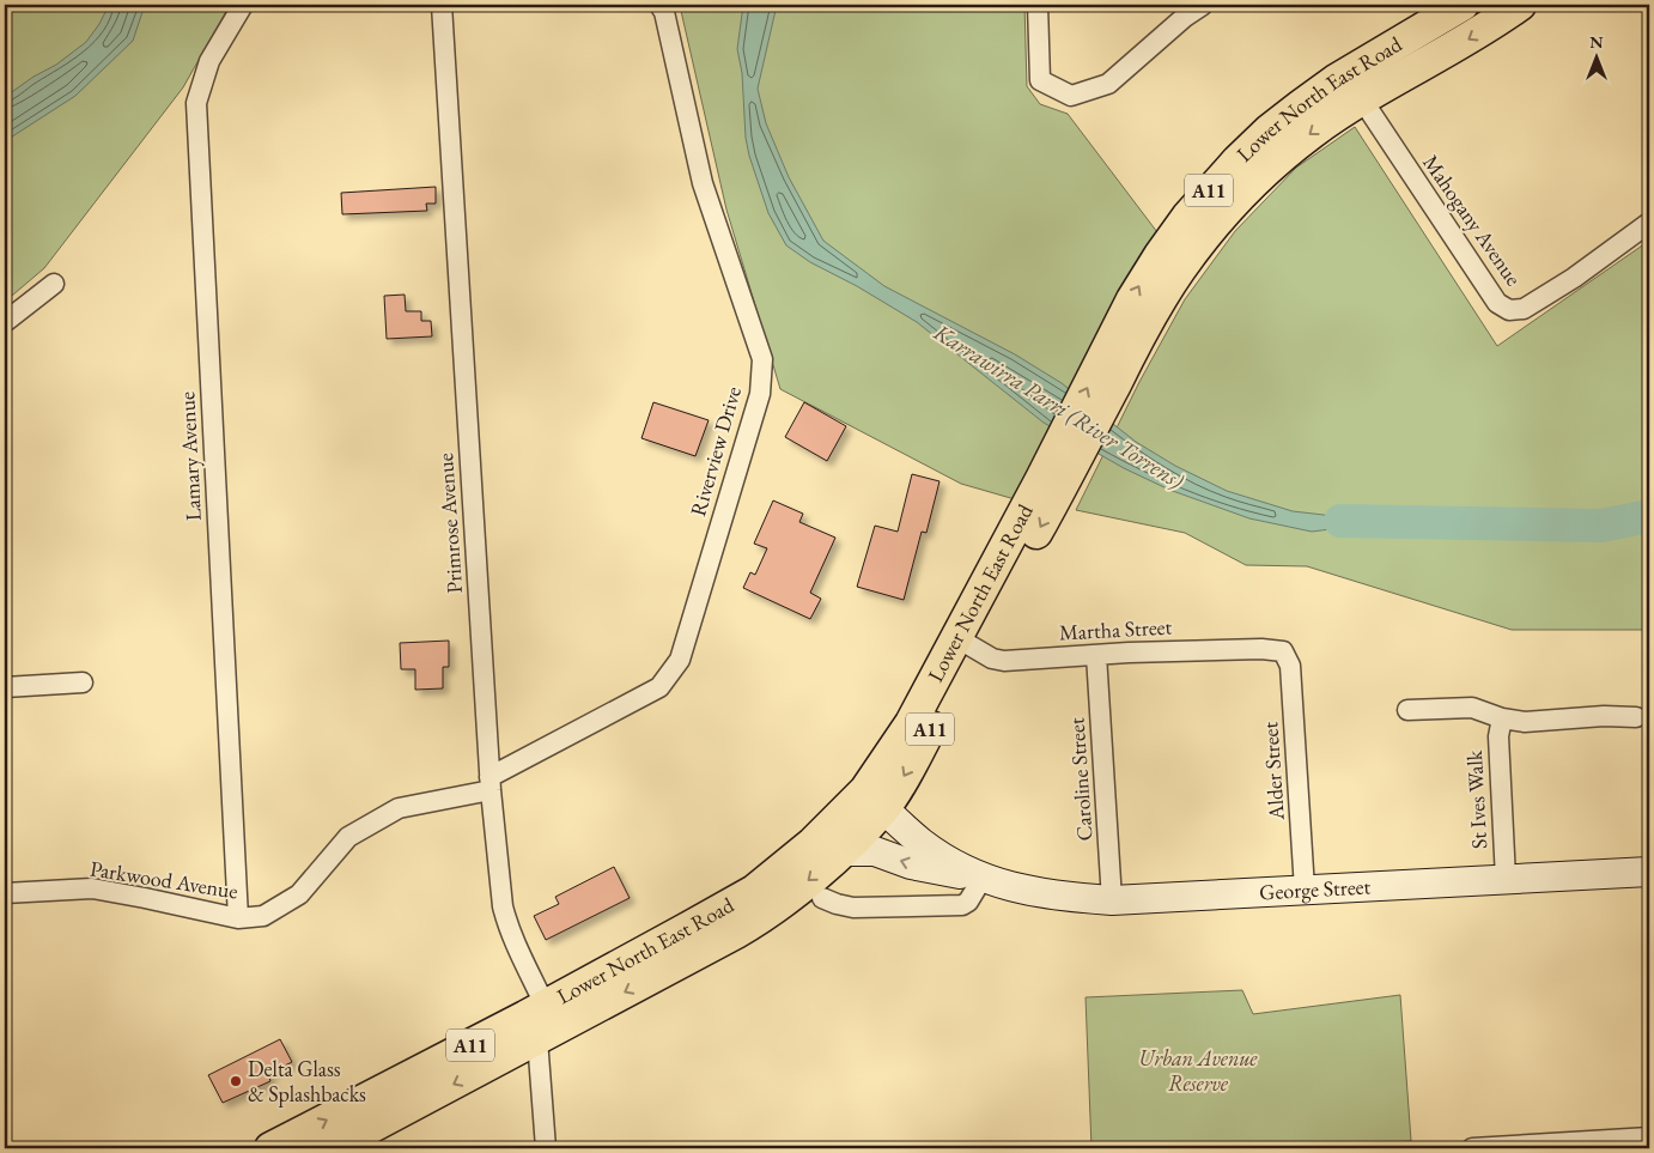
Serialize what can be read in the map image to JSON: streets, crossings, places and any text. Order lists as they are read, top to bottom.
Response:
{
  "streets": {
    "main road": ["Lower North East Road", "A11"],
    "street": [
      "Mahogany Avenue",
      "Riverview Drive",
      "Lamary Avenue",
      "Primrose Avenue",
      "Martha Street",
      "Alder Street",
      "Caroline Street",
      "St Ives Walk",
      "Parkwood Avenue",
      "George Street"
    ]
  },
  "crossings": [
    ["Lower North East Road", "Mahogany Avenue"],
    ["Lower North East Road", "Primrose Avenue"],
    ["Lower North East Road", "Martha Street"],
    ["Lower North East Road", "George Street"],
    ["Riverview Drive", "Primrose Avenue"],
    ["Riverview Drive", "Parkwood Avenue"],
    ["Lamary Avenue", "Parkwood Avenue"],
    ["Primrose Avenue", "Parkwood Avenue"],
    ["Martha Street", "Alder Street"],
    ["Martha Street", "Caroline Street"],
    ["Alder Street", "George Street"],
    ["Caroline Street", "George Street"],
    ["St Ives Walk", "George Street"]
  ],
  "water": ["Karrawirra Parri (River Torrens)"],
  "parks": ["Urban Avenue Reserve"],
  "places": ["Delta Glass & Splashbacks"],
  "north": "top"
}
